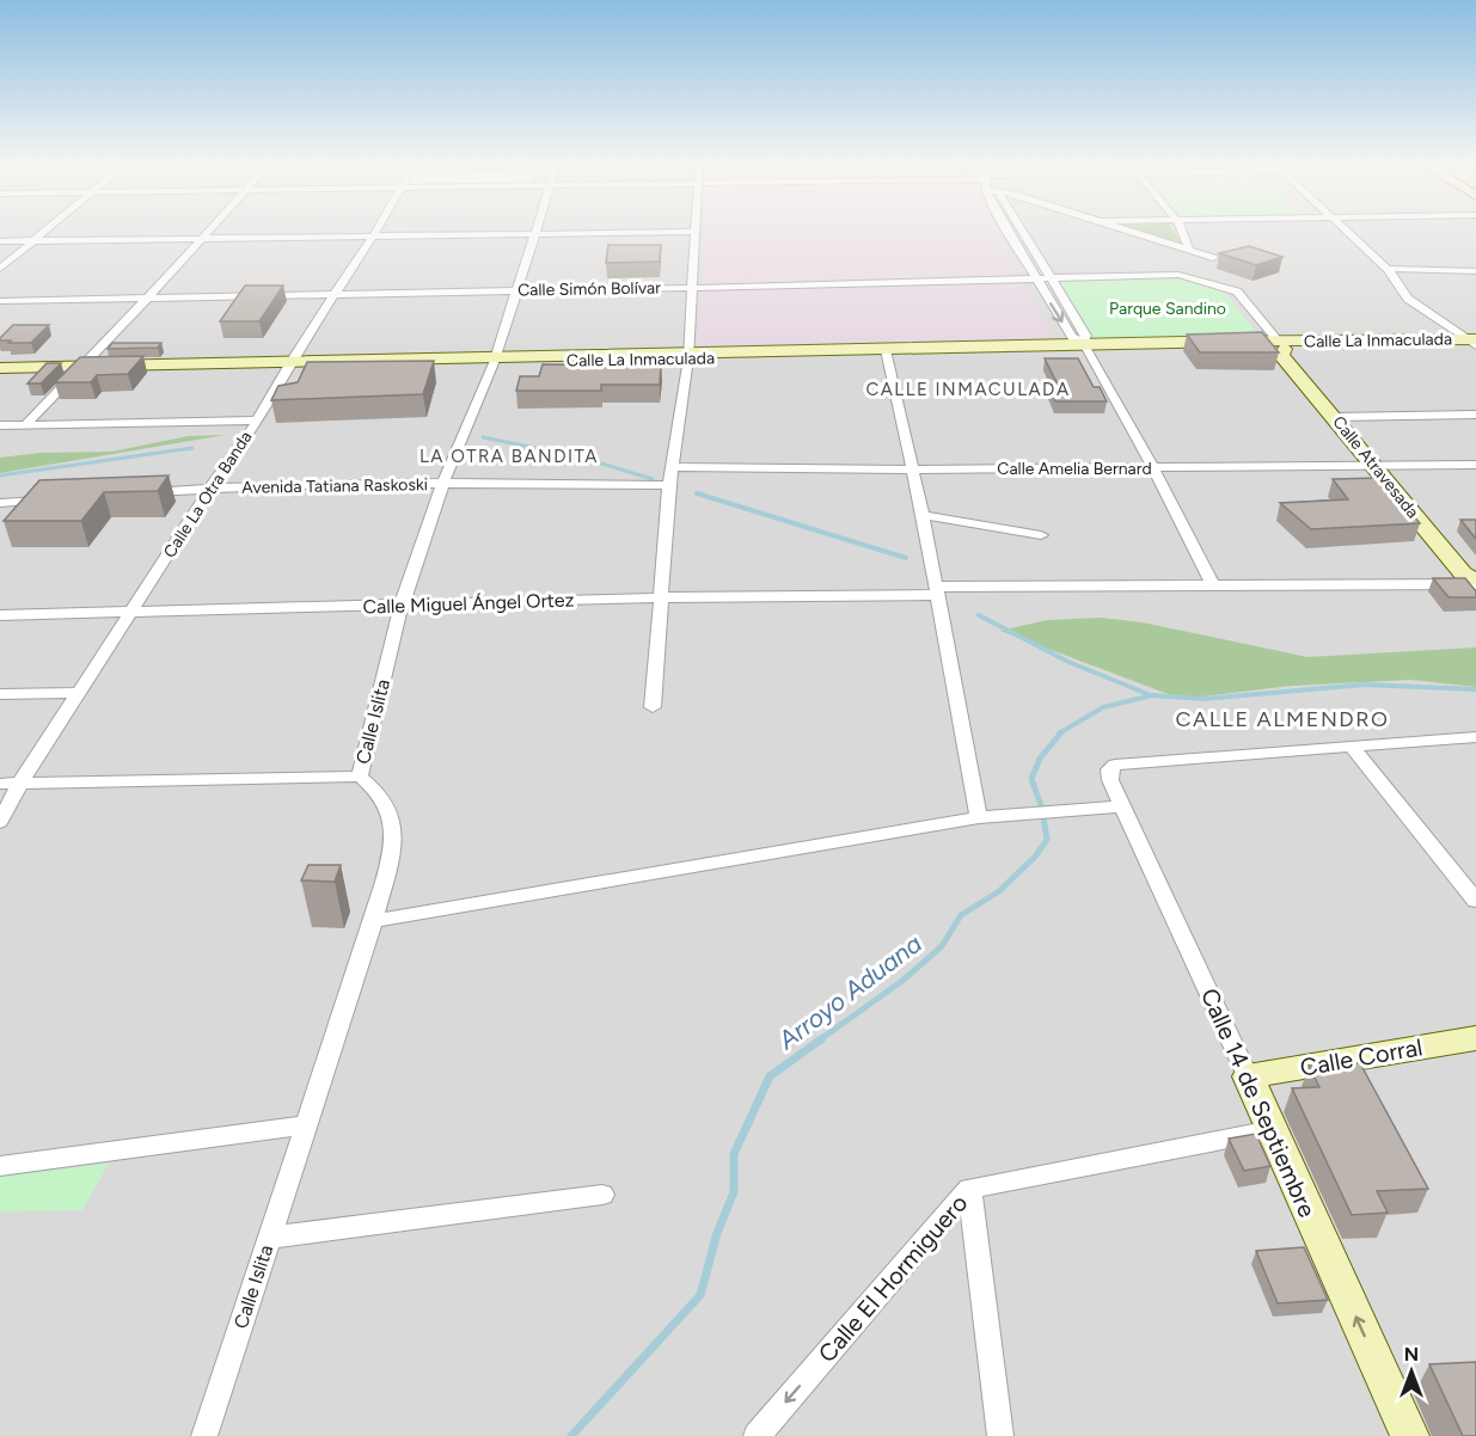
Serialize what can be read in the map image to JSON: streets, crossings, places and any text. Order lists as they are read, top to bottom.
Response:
{
  "streets": {
    "main road": [
      "Calle La Inmaculada",
      "Calle Atravesada",
      "Calle Corral",
      "Calle 14 de Septiembre"
    ],
    "street": [
      "Calle Simón Bolívar",
      "Calle Amelia Bernard",
      "Avenida Tatiana Raskoski",
      "Calle La Otra Banda",
      "Calle Miguel Ángel Ortez",
      "Calle Islita",
      "Calle El Hormiguero"
    ]
  },
  "crossings": [
    ["Calle Simón Bolívar", "Calle Atravesada"],
    ["Calle Simón Bolívar", "Calle La Otra Banda"],
    ["Calle Simón Bolívar", "Calle Islita"],
    ["Calle La Inmaculada", "Calle Atravesada"],
    ["Calle La Inmaculada", "Calle La Otra Banda"],
    ["Calle La Inmaculada", "Calle Islita"],
    ["Calle Atravesada", "Calle Amelia Bernard"],
    ["Calle Atravesada", "Calle Miguel Ángel Ortez"],
    ["Avenida Tatiana Raskoski", "Calle La Otra Banda"],
    ["Avenida Tatiana Raskoski", "Calle Islita"],
    ["Calle La Otra Banda", "Calle Miguel Ángel Ortez"],
    ["Calle Miguel Ángel Ortez", "Calle Islita"],
    ["Calle Corral", "Calle 14 de Septiembre"],
    ["Calle 14 de Septiembre", "Calle El Hormiguero"]
  ],
  "one_way": ["Calle El Hormiguero"],
  "districts": ["CALLE INMACULADA", "LA OTRA BANDITA", "CALLE ALMENDRO"],
  "water": ["Arroyo Aduana"],
  "parks": ["Parque Sandino"],
  "north": "top"
}
